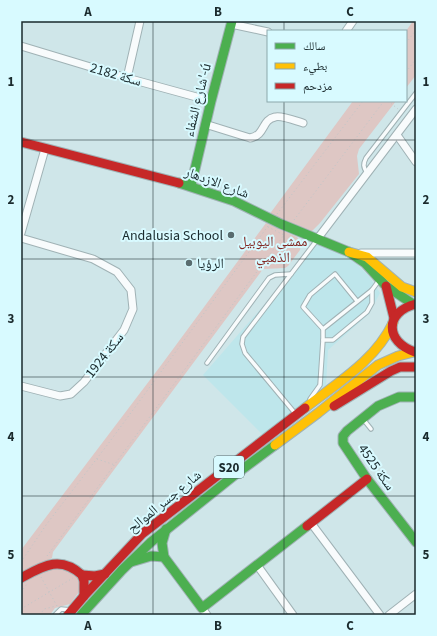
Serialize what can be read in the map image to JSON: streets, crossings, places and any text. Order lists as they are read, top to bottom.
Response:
{
  "streets": {
    "street": [
      "سكة 2182",
      "شارع الشفاء'-ú",
      "شارع الازدهار",
      "سكة 1924",
      "S20",
      "سكة 4525",
      "شارع جسر الموالح"
    ]
  },
  "crossings": [
    ["سكة 2182", "شارع الشفاء'-ú"],
    ["شارع الشفاء'-ú", "شارع الازدهار"],
    ["شارع الازدهار", "S20"],
    ["S20", "شارع جسر الموالح"]
  ],
  "parks": ["ممشى اليوبيل الذهبي"],
  "places": ["Andalusia School", "الرؤيا"],
  "legend": ["سالك", "بطيء", "مزدحم"],
  "grid": {
    "columns": ["A", "B", "C"],
    "rows": [
      "1",
      "2",
      "3",
      "4",
      "5"
    ]
  }
}
